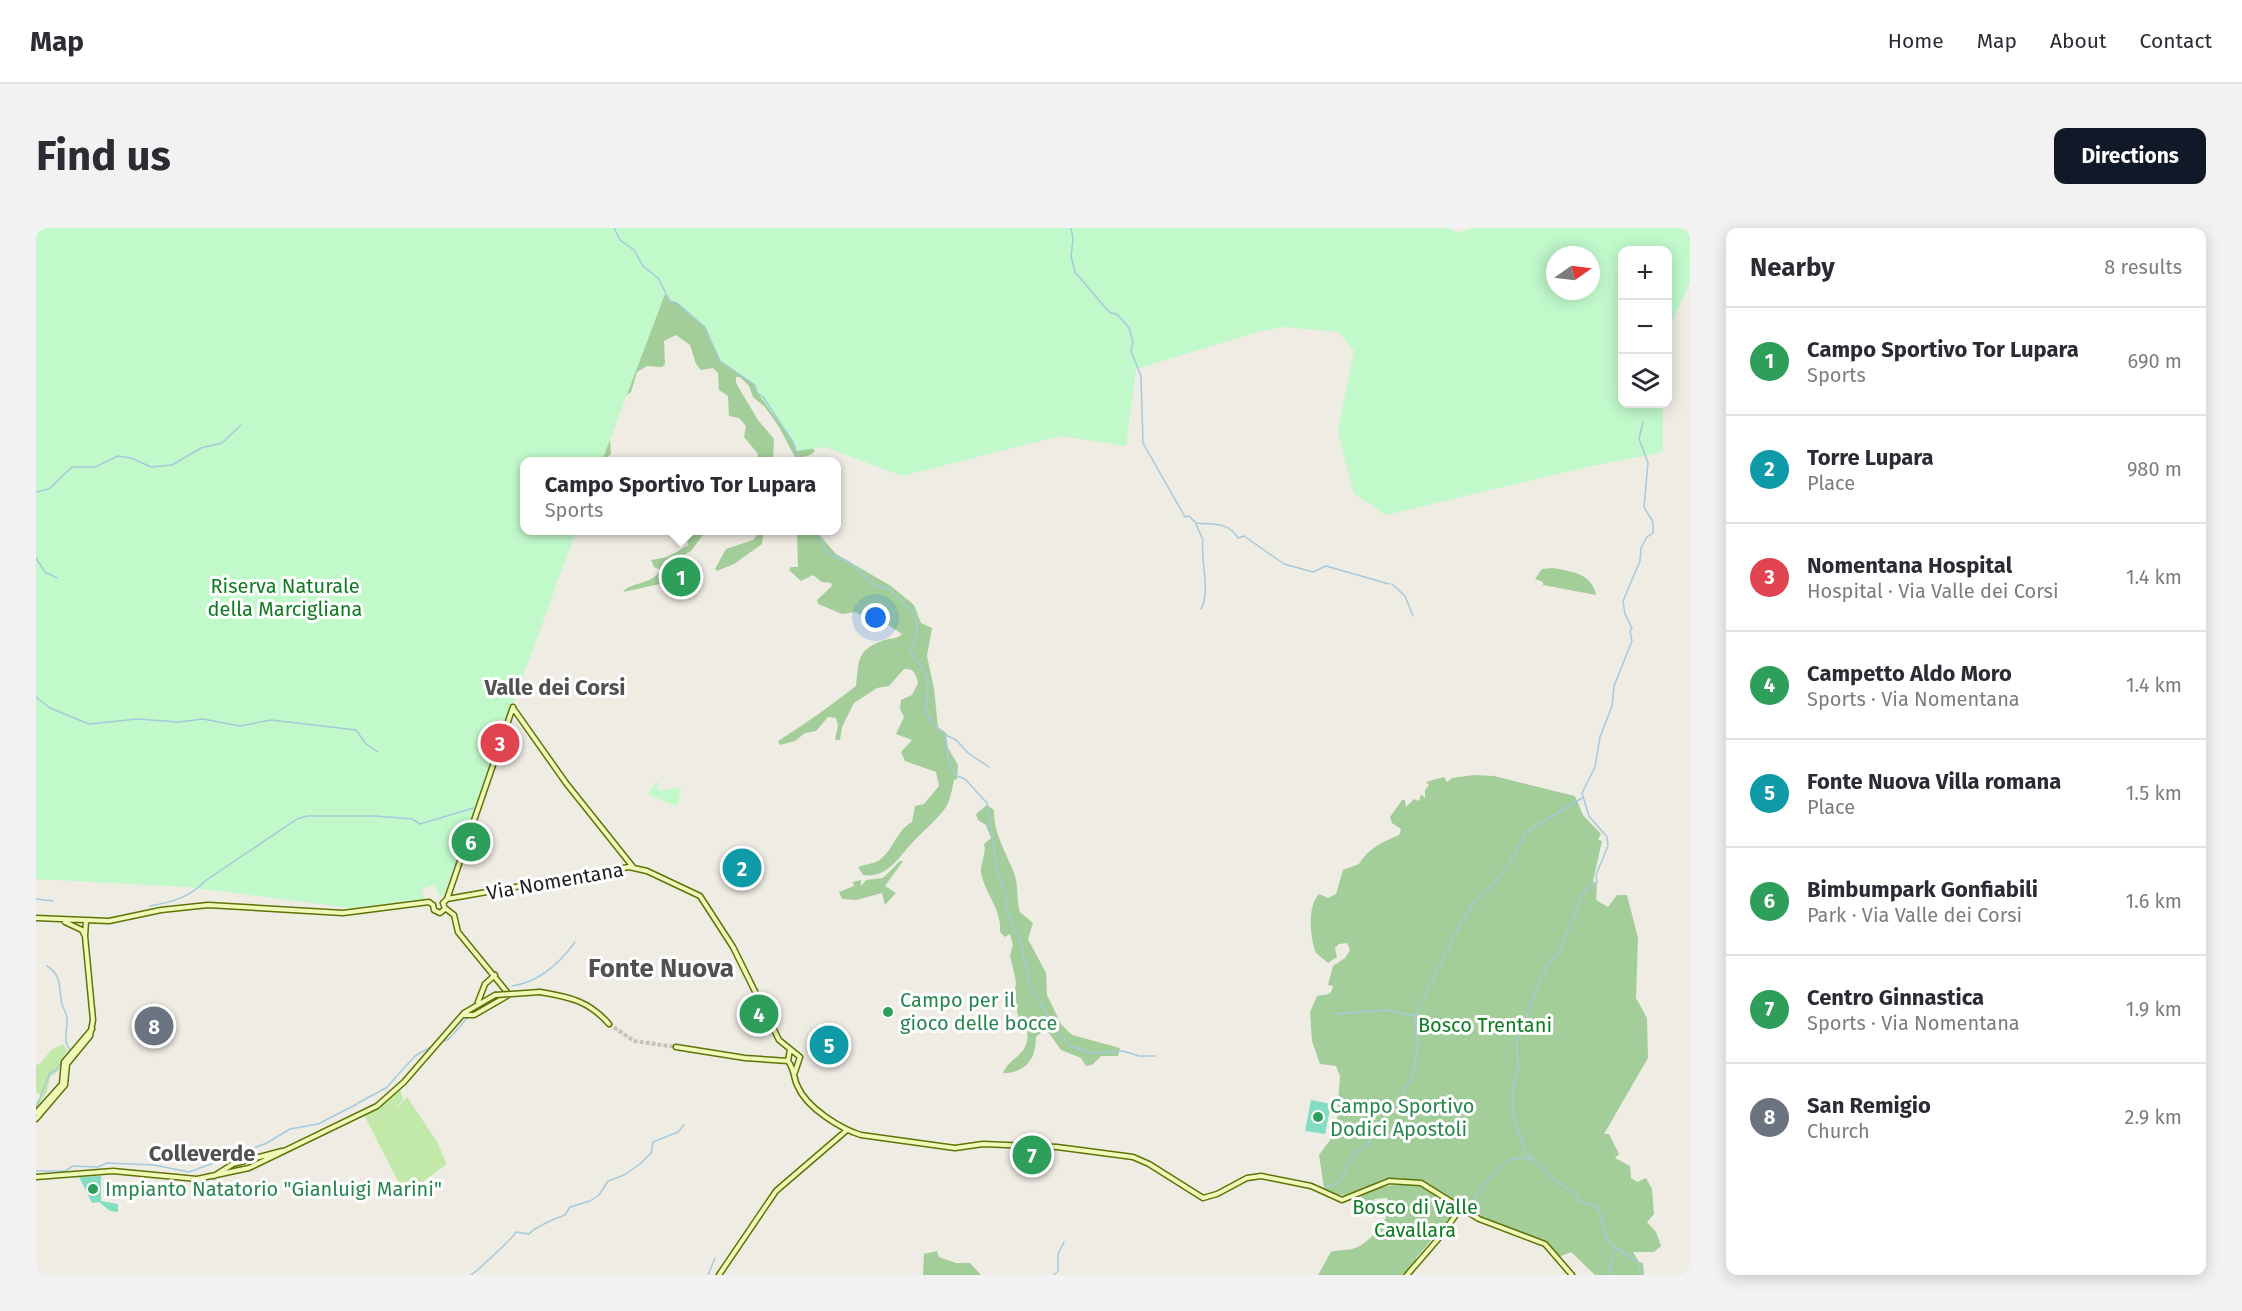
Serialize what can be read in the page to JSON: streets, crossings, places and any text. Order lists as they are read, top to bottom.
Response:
{
  "streets": {
    "street": ["Via Nomentana"]
  },
  "districts": ["Valle dei Corsi", "Fonte Nuova", "Colleverde"],
  "parks": ["Riserva Naturale della Marcigliana", "Bosco Trentani", "Bosco di Valle Cavallara"],
  "places": ["Campo per il gioco delle bocce", "Campo Sportivo Dodici Apostoli", "Impianto Natatorio \"Gianluigi Marini\""],
  "north": "right",
  "page": {
    "header": "Map",
    "nav": [
      "Home",
      "Map",
      "About",
      "Contact"
    ],
    "buttons": "Directions",
    "title": "Find us",
    "heading": ["Nearby", "8 results"],
    "map_buttons": ["+", "−"],
    "list": [
      {
        "mark": "1",
        "name": "Campo Sportivo Tor Lupara",
        "note": "Sports",
        "value": "690 m"
      },
      {
        "mark": "2",
        "name": "Torre Lupara",
        "note": "Place",
        "value": "980 m"
      },
      {
        "mark": "3",
        "name": "Nomentana Hospital",
        "note": "Hospital · Via Valle dei Corsi",
        "value": "1.4 km"
      },
      {
        "mark": "4",
        "name": "Campetto Aldo Moro",
        "note": "Sports · Via Nomentana",
        "value": "1.4 km"
      },
      {
        "mark": "5",
        "name": "Fonte Nuova Villa romana",
        "note": "Place",
        "value": "1.5 km"
      },
      {
        "mark": "6",
        "name": "Bimbumpark Gonfiabili",
        "note": "Park · Via Valle dei Corsi",
        "value": "1.6 km"
      },
      {
        "mark": "7",
        "name": "Centro Ginnastica",
        "note": "Sports · Via Nomentana",
        "value": "1.9 km"
      },
      {
        "mark": "8",
        "name": "San Remigio",
        "note": "Church",
        "value": "2.9 km"
      }
    ],
    "popup": ["Campo Sportivo Tor Lupara", "Sports"],
    "pins": [
      "1",
      "3",
      "6",
      "2",
      "4",
      "8",
      "5",
      "7"
    ]
  }
}
